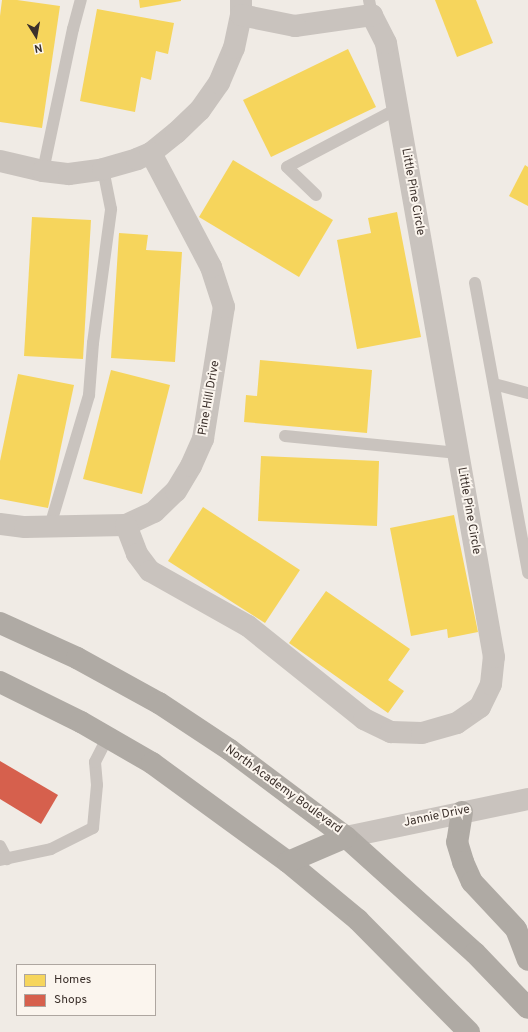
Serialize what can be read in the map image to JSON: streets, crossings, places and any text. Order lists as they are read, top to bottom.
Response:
{
  "streets": {
    "highway": ["North Academy Boulevard"],
    "street": ["Little Pine Circle", "Pine Hill Drive", "Jannie Drive"]
  },
  "crossings": [
    ["Little Pine Circle", "Pine Hill Drive"],
    ["North Academy Boulevard", "Jannie Drive"]
  ],
  "legend": ["Homes", "Shops"],
  "north": "bottom"
}
